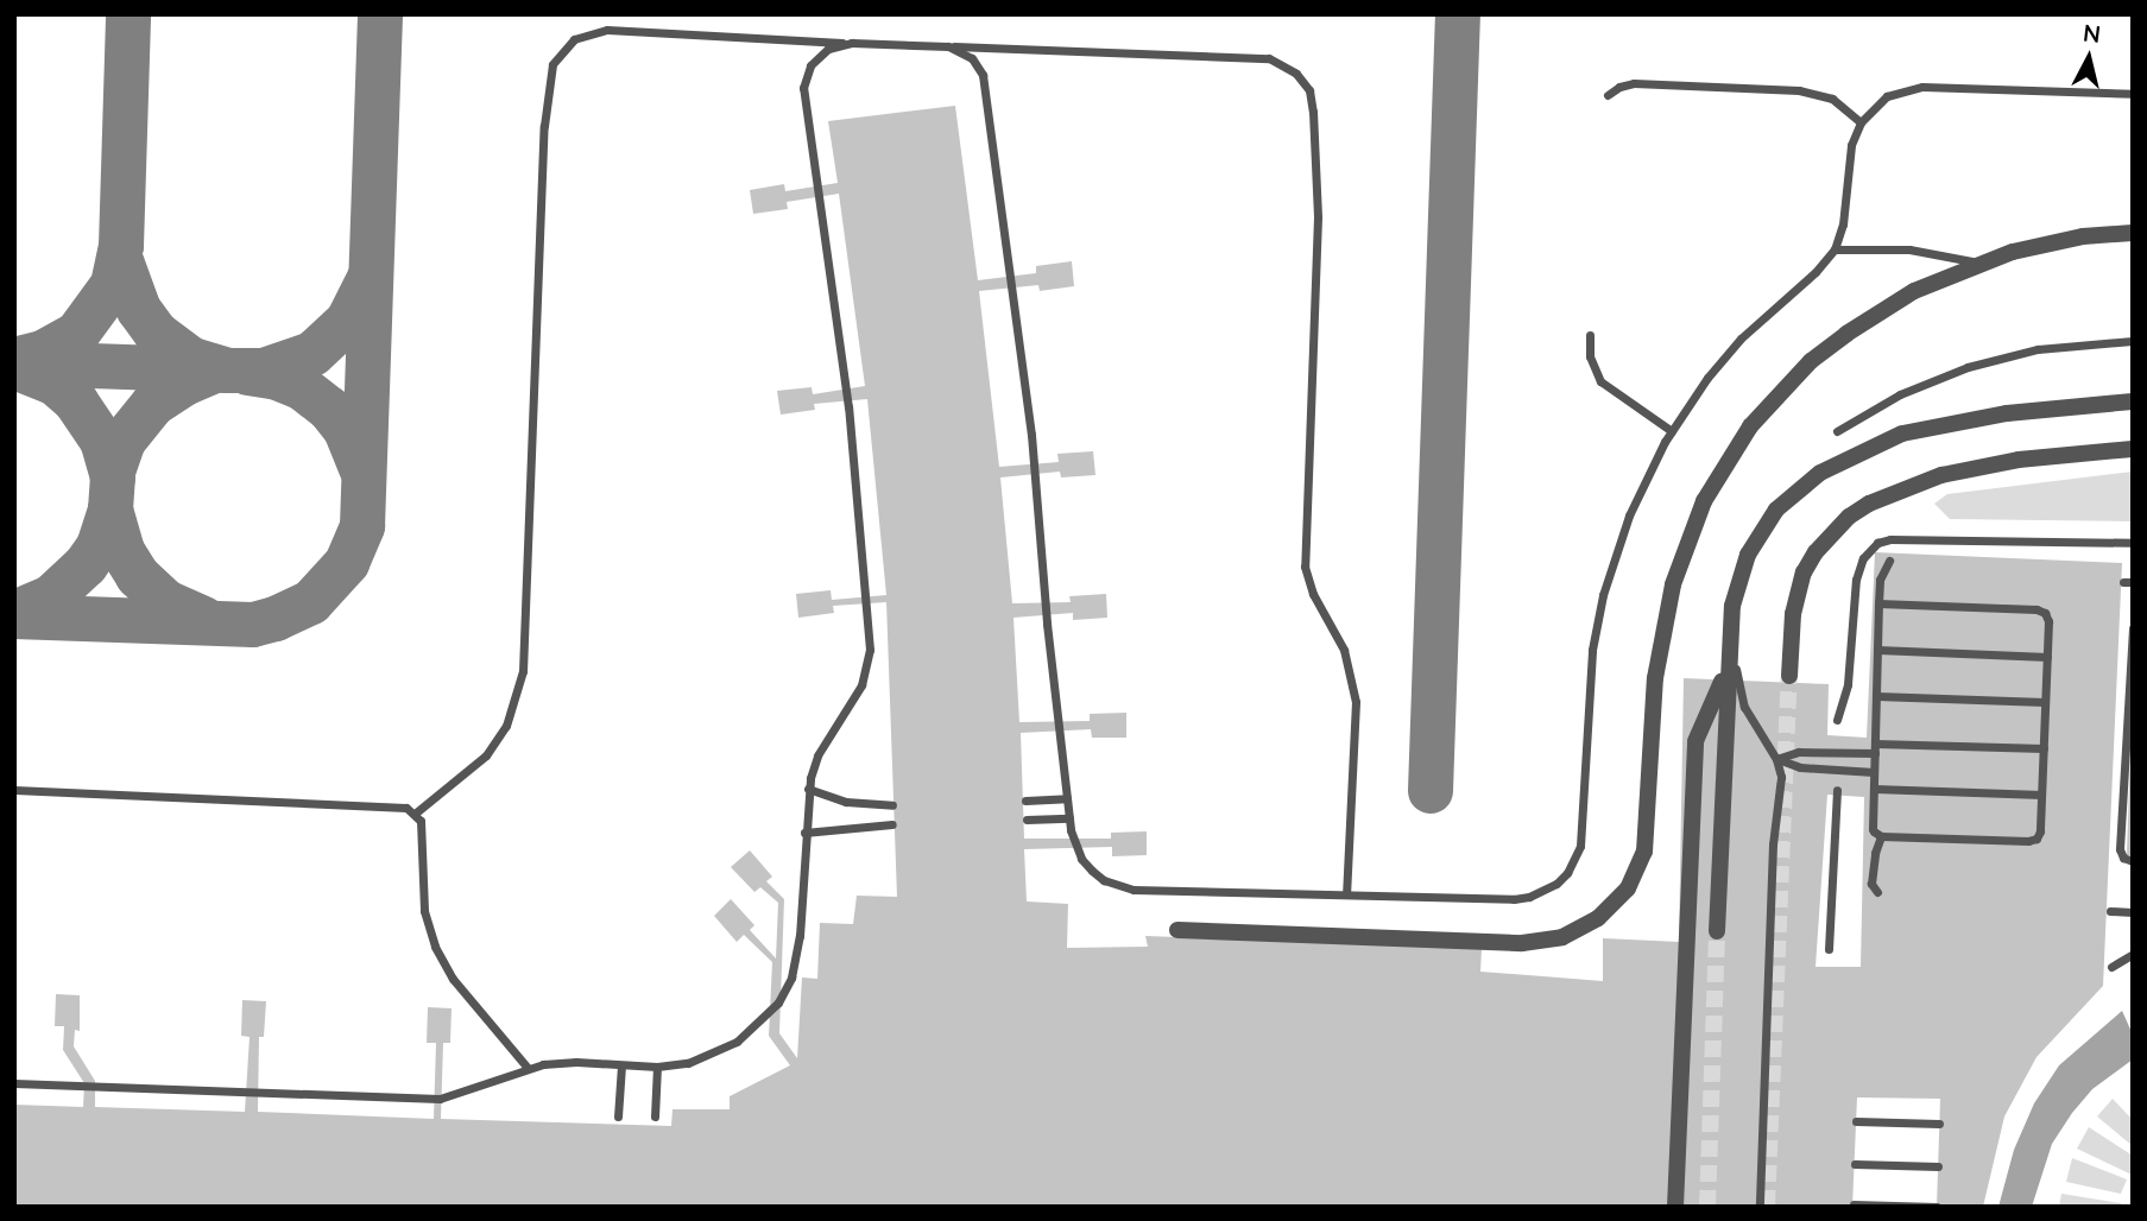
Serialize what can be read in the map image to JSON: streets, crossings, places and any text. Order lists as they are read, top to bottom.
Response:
{
  "north": "top"
}
